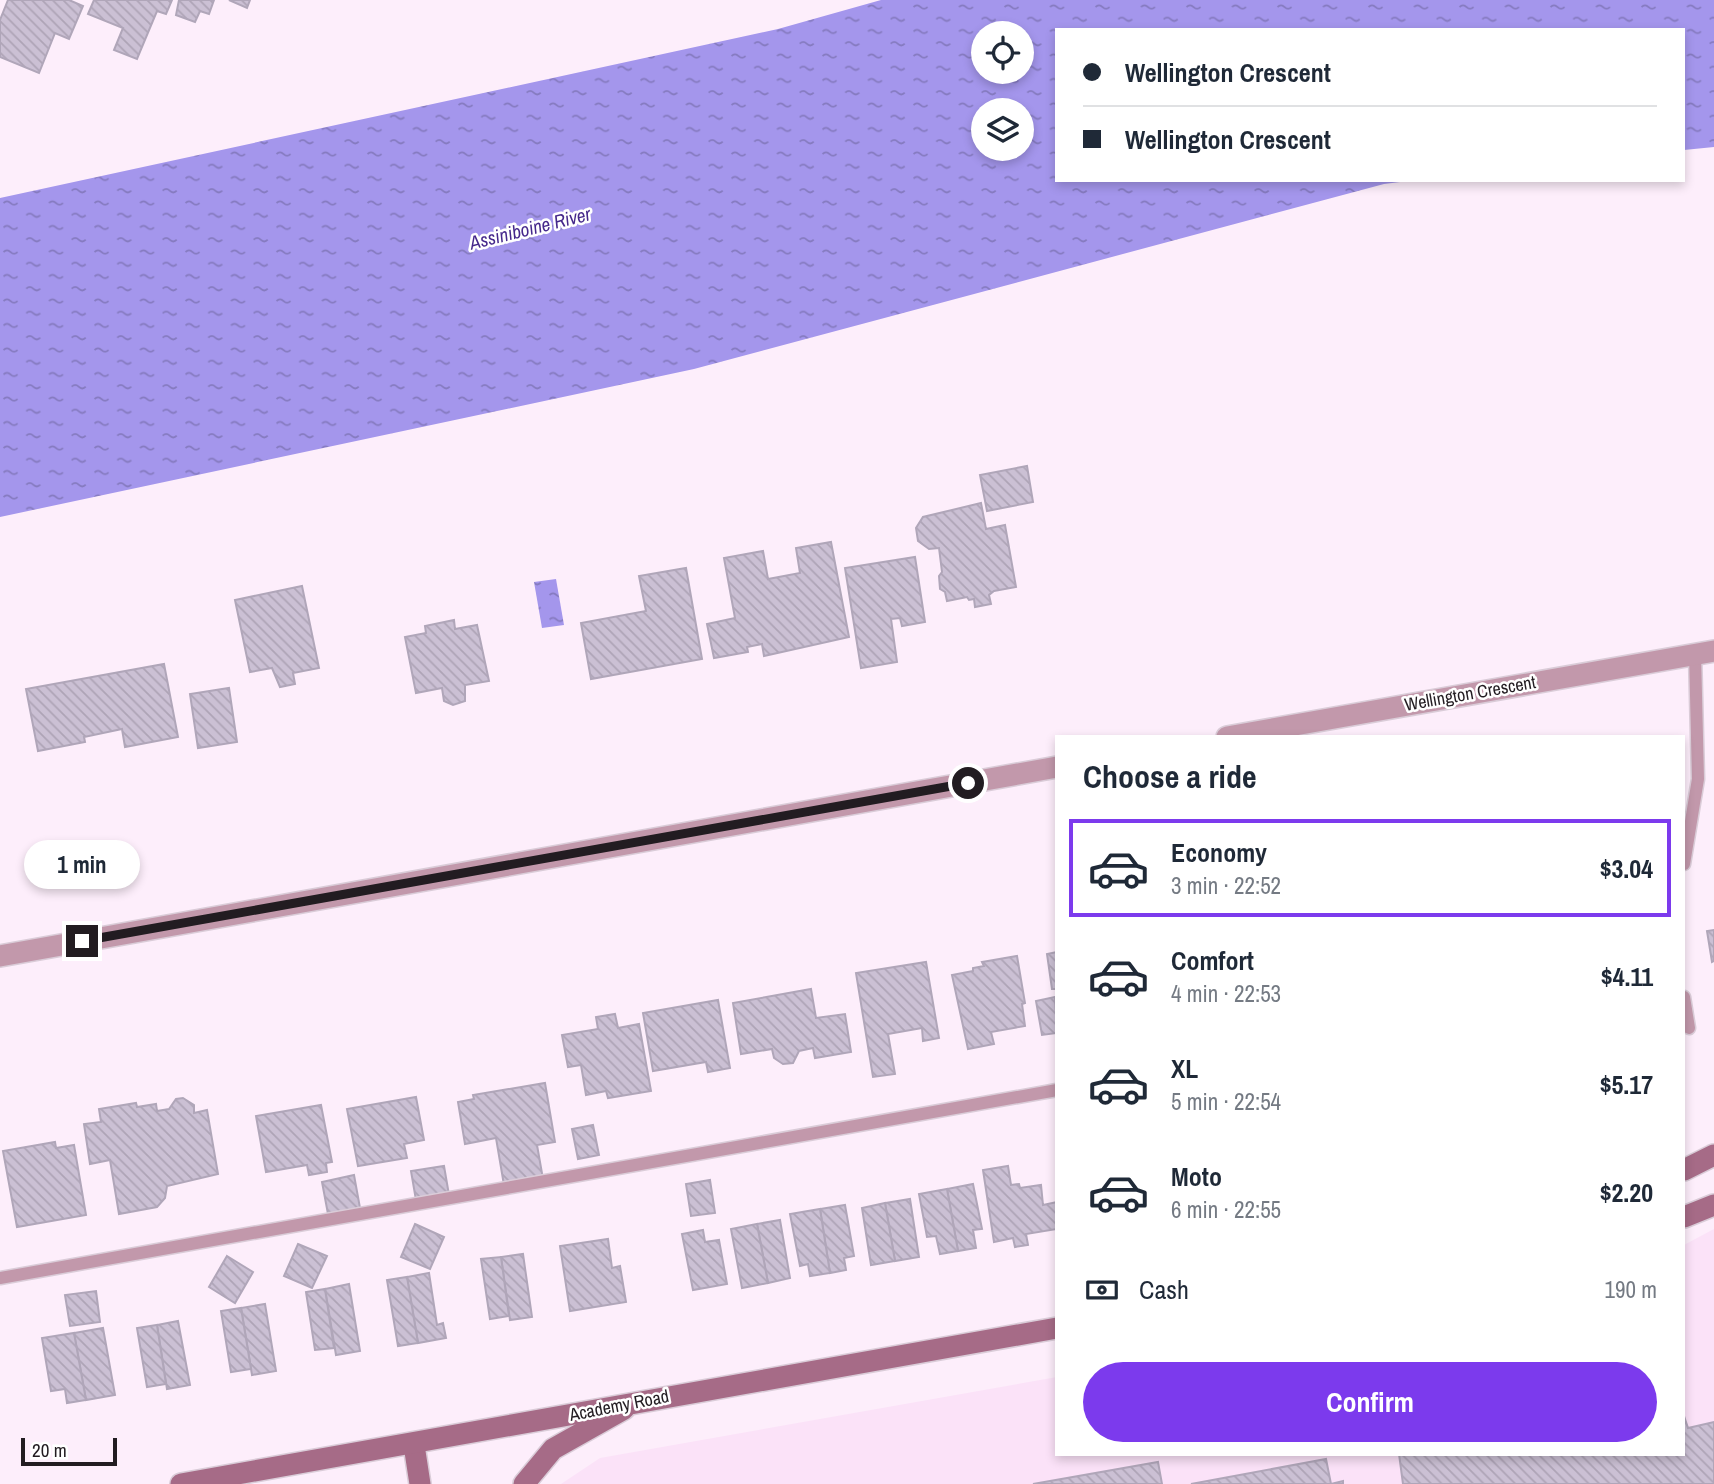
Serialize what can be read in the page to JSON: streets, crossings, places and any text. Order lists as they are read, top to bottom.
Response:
{
  "streets": {
    "main road": ["Academy Road"],
    "street": ["Wellington Crescent"]
  },
  "water": ["Assiniboine River"],
  "scale_bar": "20 m",
  "page": {
    "banner": ["Wellington Crescent", "Wellington Crescent"],
    "heading": "Choose a ride",
    "list": [
      {
        "name": "Economy",
        "note": "3 min · 22:52",
        "value": "$3.04"
      },
      {
        "name": "Comfort",
        "note": "4 min · 22:53",
        "value": "$4.11"
      },
      {
        "name": "XL",
        "note": "5 min · 22:54",
        "value": "$5.17"
      },
      {
        "name": "Moto",
        "note": "6 min · 22:55",
        "value": "$2.20"
      }
    ],
    "bubble": "1 min",
    "pay": ["Cash", "190 m"],
    "buttons": "Confirm",
    "scale": "20 m"
  }
}
